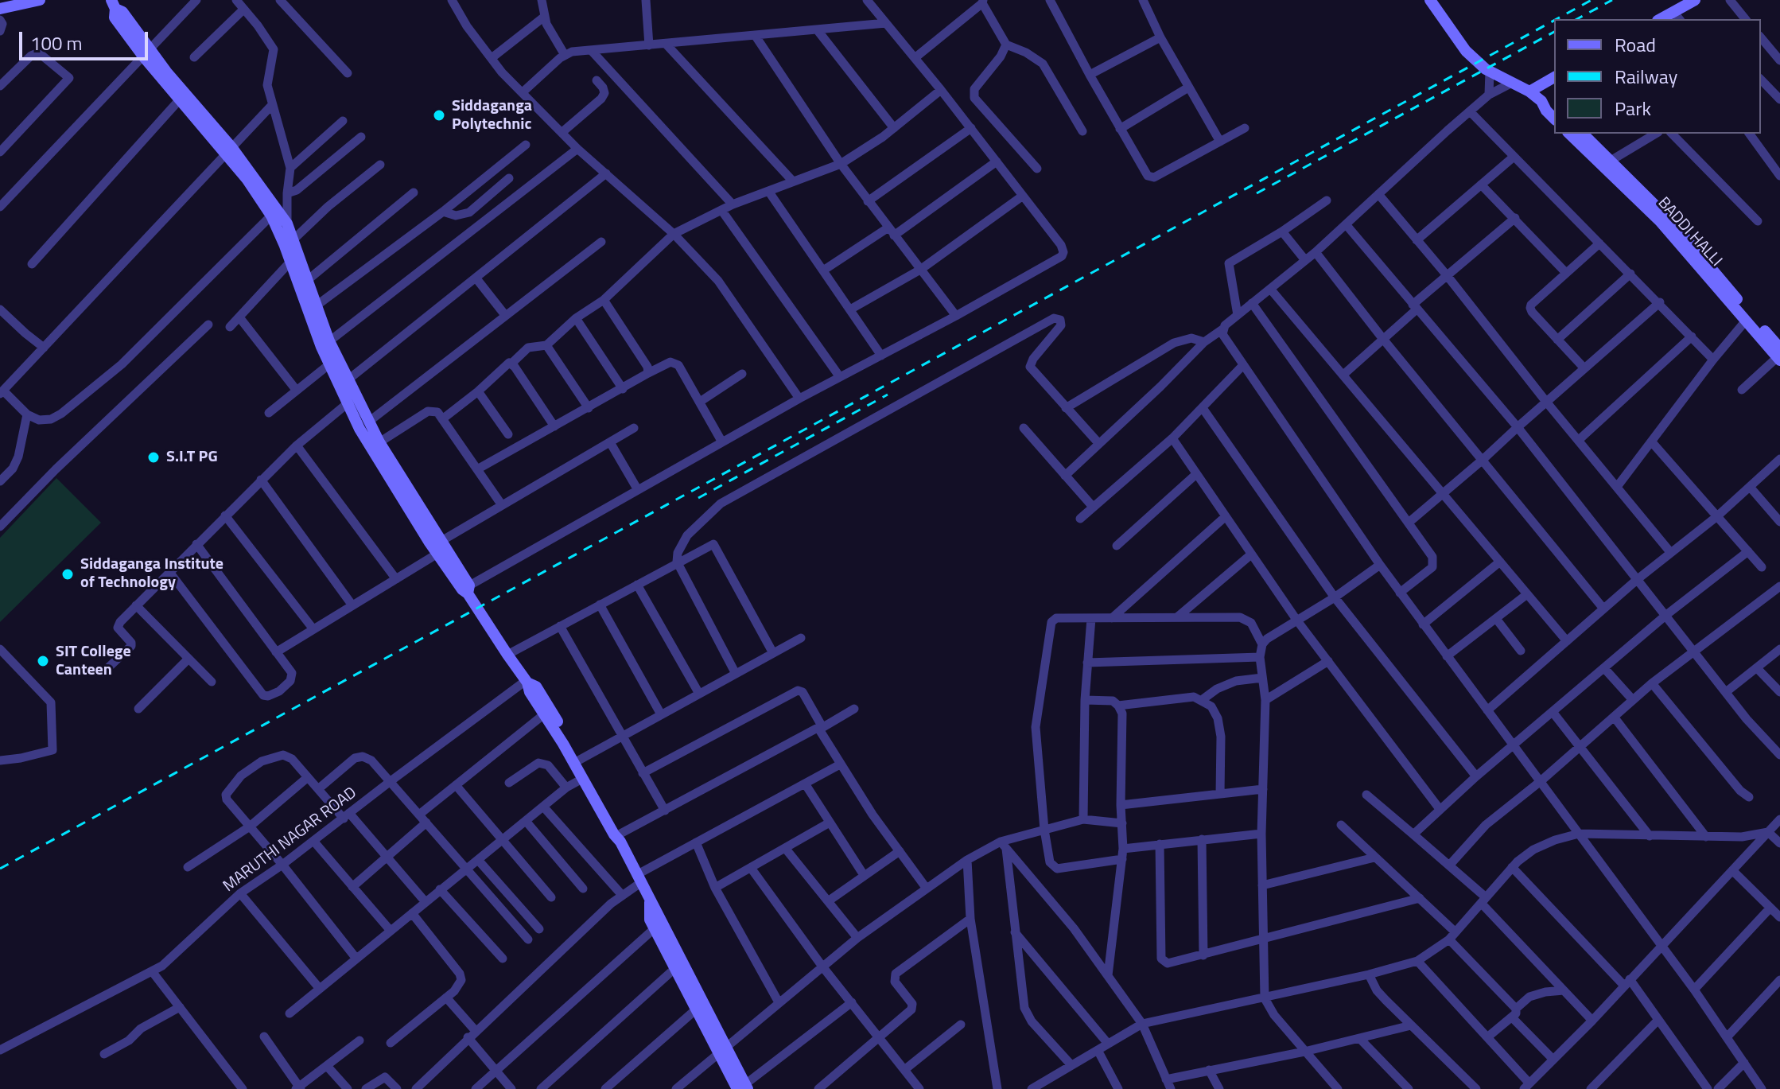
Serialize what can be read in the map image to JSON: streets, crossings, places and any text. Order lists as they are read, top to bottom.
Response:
{
  "streets": {
    "street": ["BADDI HALLI", "MARUTHI NAGAR ROAD"]
  },
  "places": [
    "Siddaganga Polytechnic",
    "S.I.T PG",
    "Siddaganga Institute of Technology",
    "SIT College Canteen"
  ],
  "legend": ["Road", "Railway", "Park"],
  "scale_bar": "100 m"
}
